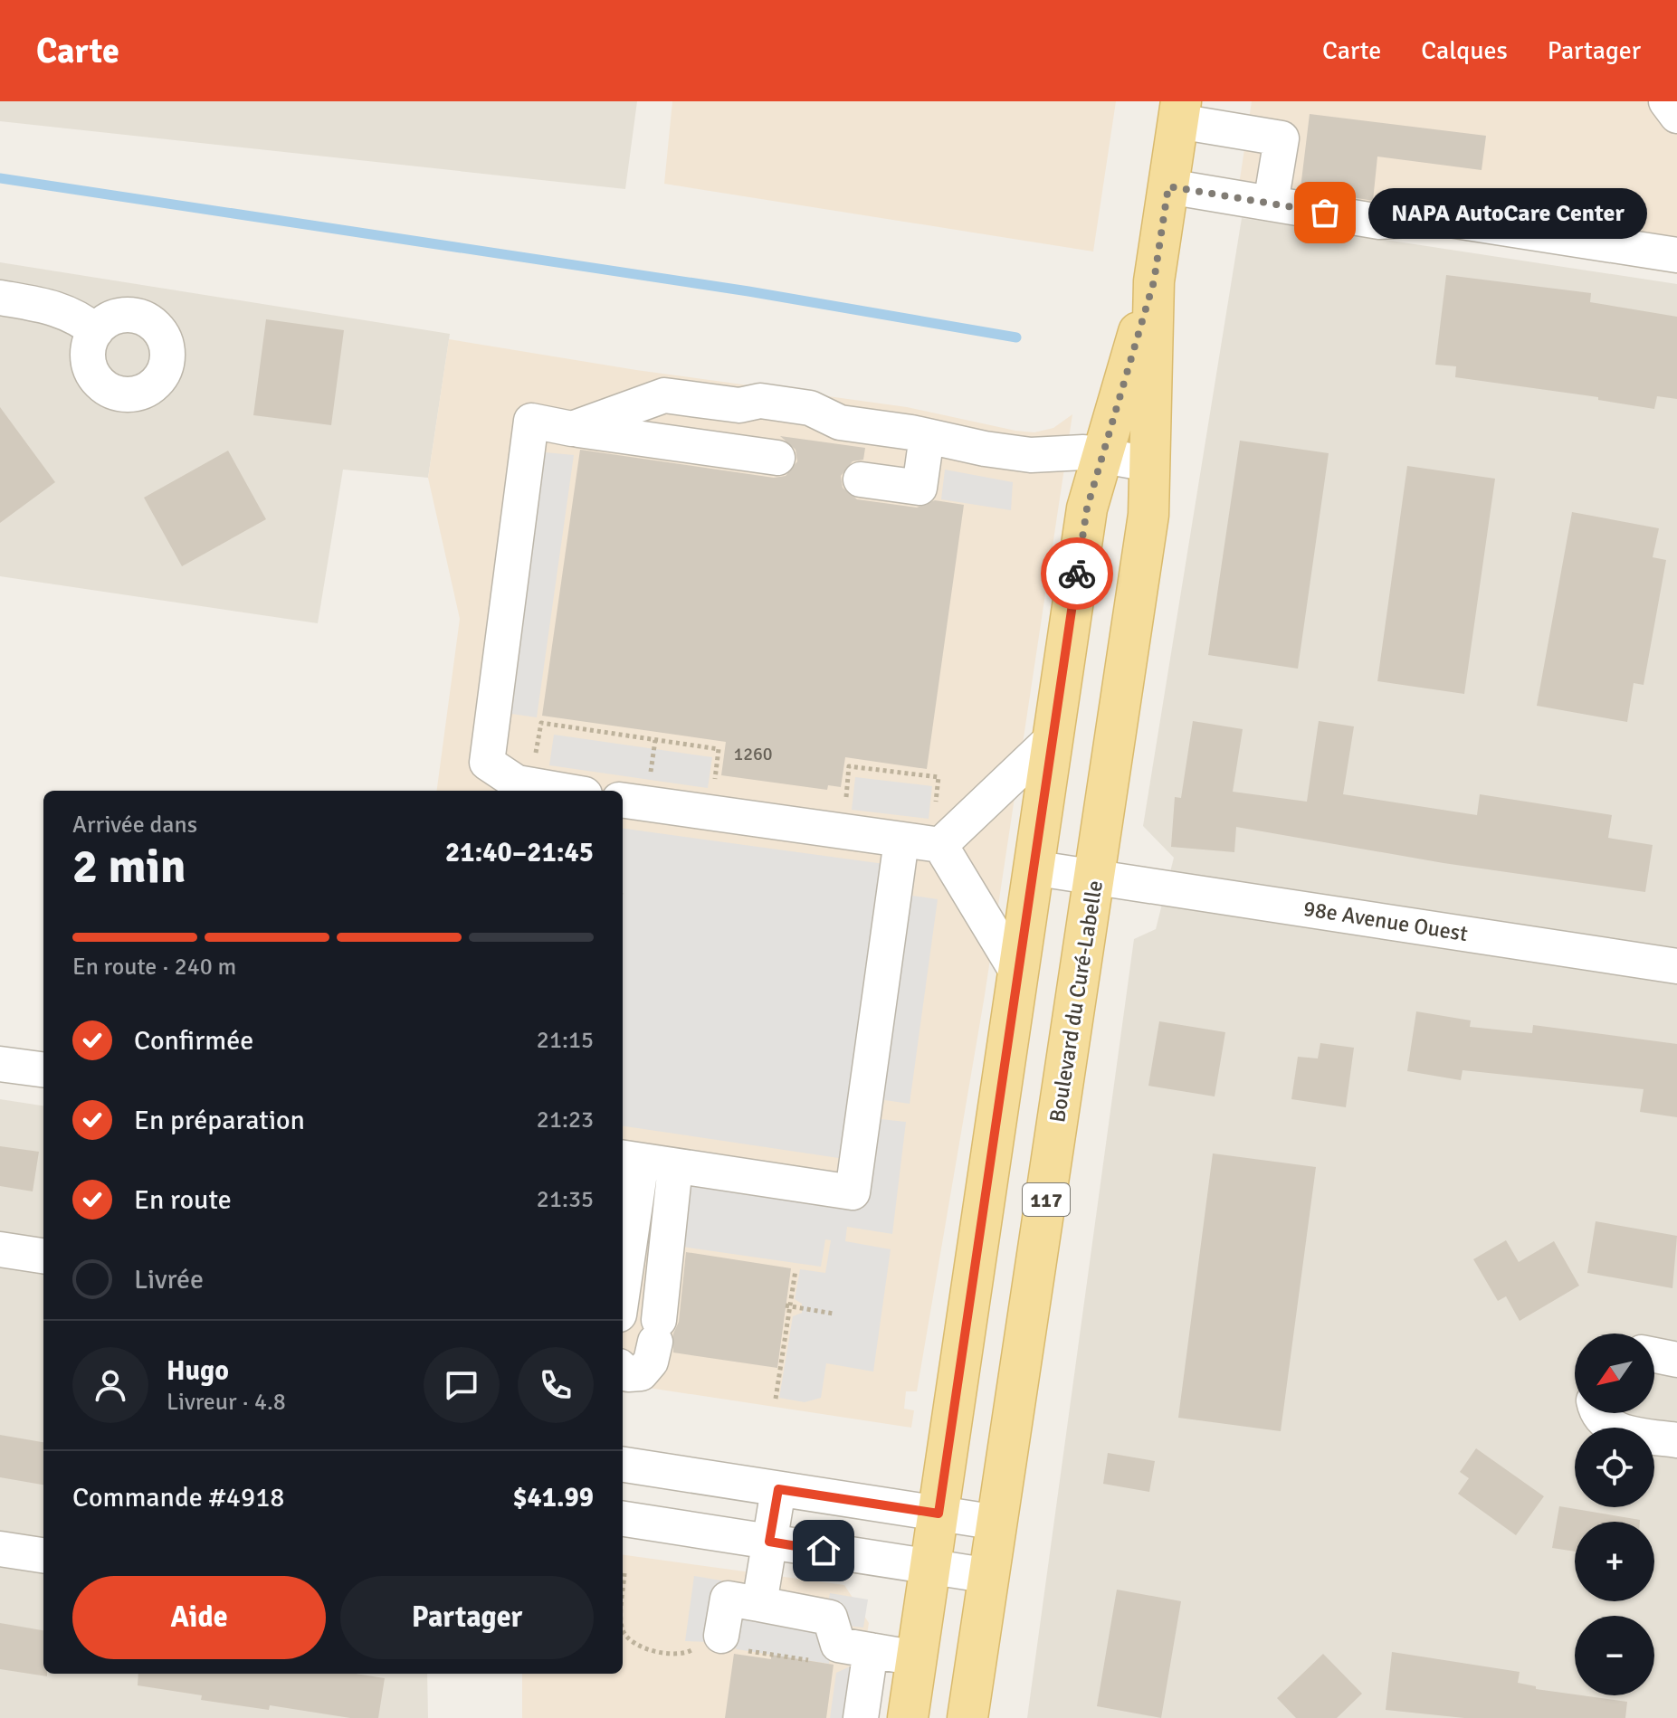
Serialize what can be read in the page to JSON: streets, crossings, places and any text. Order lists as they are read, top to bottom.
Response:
{
  "streets": {
    "main road": ["Boulevard du Curé-Labelle", "117"],
    "street": ["98e Avenue Ouest"]
  },
  "crossings": [
    ["98e Avenue Ouest", "Boulevard du Curé-Labelle"]
  ],
  "places": ["NAPA AutoCare Center"],
  "house_numbers": ["1260"],
  "north": "bottom left",
  "page": {
    "header": "Carte",
    "nav": ["Carte", "Calques", "Partager"],
    "bubble": "NAPA AutoCare Center",
    "heading": ["2 min", "Arrivée dans", "21:40–21:45"],
    "panel": [
      "Hugo",
      "Livreur · 4.8",
      "Commande #4918",
      "$41.99"
    ],
    "bar": "En route · 240 m",
    "list": [
      ["Confirmée", "21:15"],
      ["En préparation", "21:23"],
      ["En route", "21:35"],
      "Livrée"
    ],
    "map_buttons": ["+", "−"],
    "buttons": ["Aide", "Partager"]
  }
}
